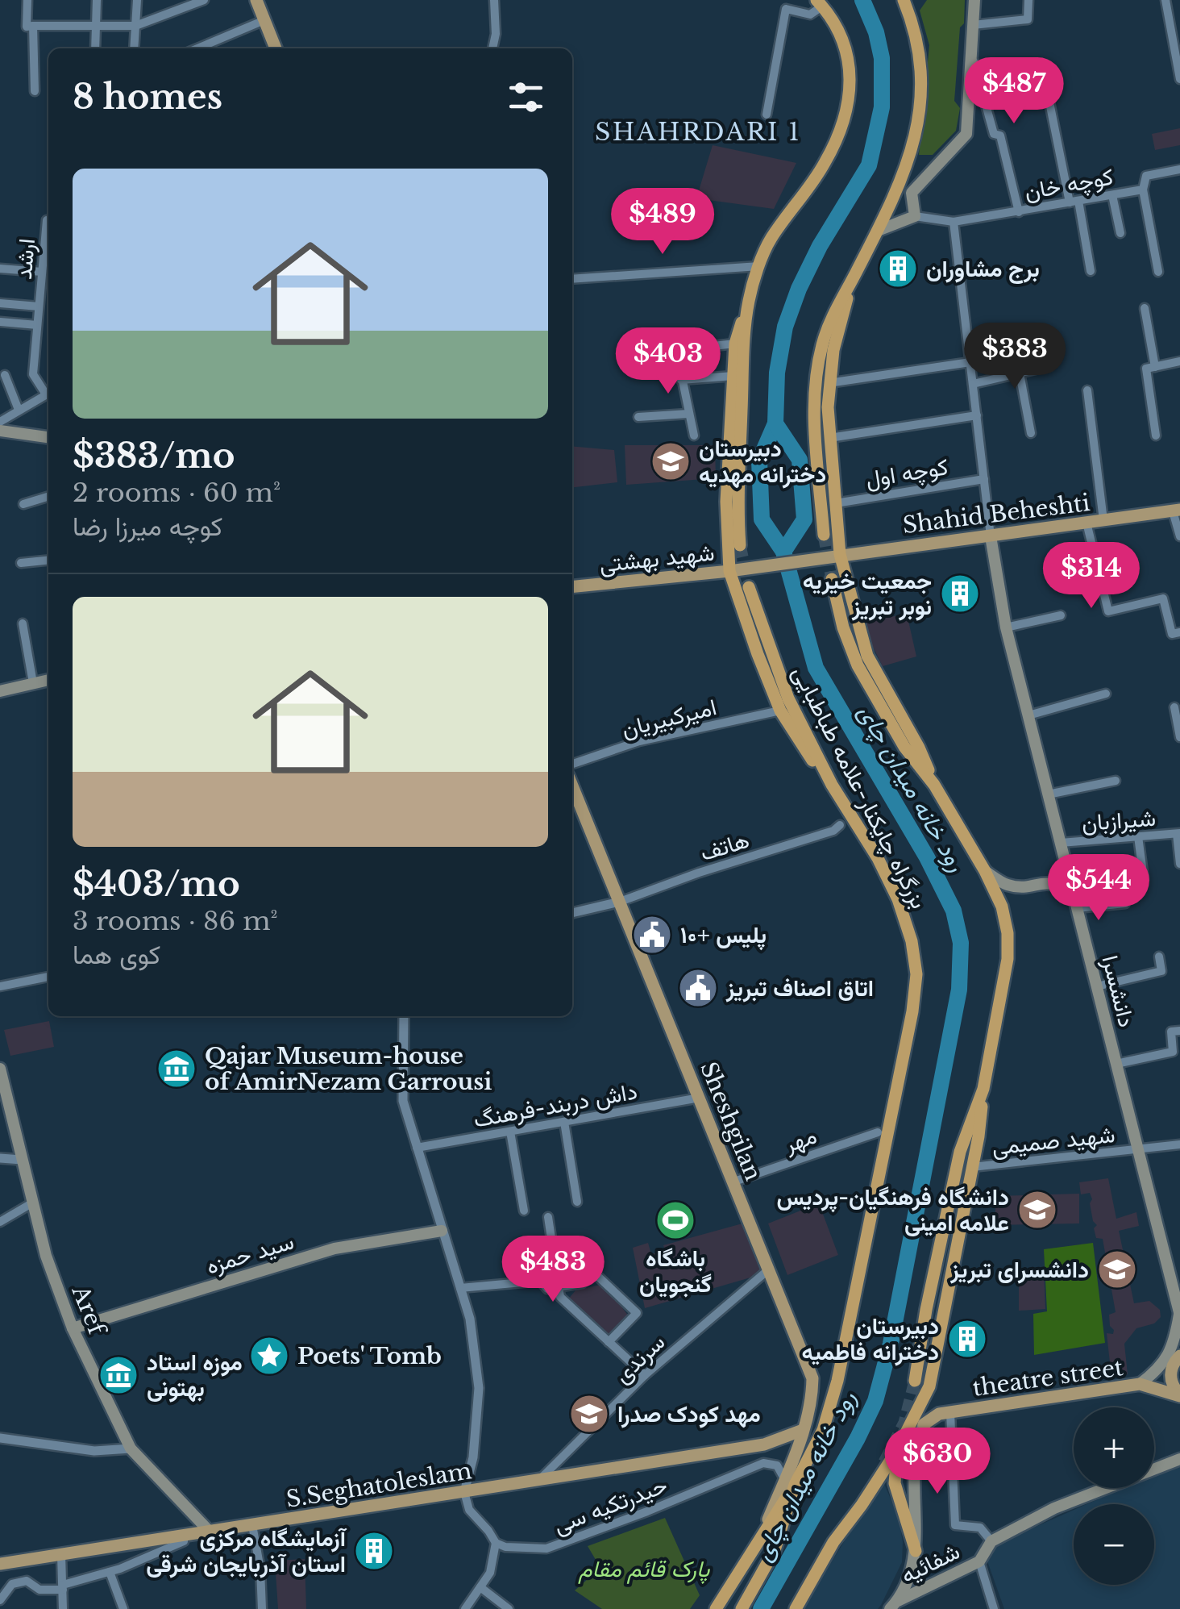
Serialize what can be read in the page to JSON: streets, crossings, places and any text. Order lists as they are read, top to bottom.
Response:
{
  "streets": {
    "highway": ["بزرگراه چایکنار-علامه طباطبایی"],
    "main road": [
      "Shahid Beheshti",
      "شهید بهشتى",
      "دانشسرا",
      "Sheshgilan",
      "سید حمزه",
      "Aref",
      "theatre street",
      "S.Seghatoleslam",
      "شفائیه"
    ],
    "street": [
      "کوچه خان",
      "ارشد",
      "کوچه اول",
      "امیرکبیریان",
      "شیرازبان",
      "هاتف",
      "داش دربند-فرهنگ",
      "مهر",
      "شهید صمیمی",
      "سرندی",
      "حیدرتکیه سی"
    ]
  },
  "crossings": [
    ["Shahid Beheshti", "شهید بهشتى"],
    ["Shahid Beheshti", "دانشسرا"],
    ["بزرگراه چایکنار-علامه طباطبایی", "Sheshgilan"],
    ["بزرگراه چایکنار-علامه طباطبایی", "حیدرتکیه سی"],
    ["شیرازبان", "دانشسرا"],
    ["هاتف", "Sheshgilan"],
    ["دانشسرا", "شهید صمیمی"],
    ["داش دربند-فرهنگ", "Sheshgilan"],
    ["Sheshgilan", "مهر"],
    ["Sheshgilan", "سرندی"],
    ["Sheshgilan", "S.Seghatoleslam"],
    ["Sheshgilan", "حیدرتکیه سی"],
    ["سید حمزه", "Aref"],
    ["Aref", "S.Seghatoleslam"],
    ["سرندی", "S.Seghatoleslam"]
  ],
  "districts": ["SHAHRDARI 1"],
  "water": ["رود خانه میدان چای"],
  "parks": ["پارک قائم مقام"],
  "places": {
    "building": [
      "برج مشاوران",
      "جمعیت خیریه نوبر تبریز",
      "دبیرستان دخترانه فاطمیه",
      "آزمایشگاه مرکزی استان آذربایجان شرقی"
    ],
    "school or university": [
      "دبیرستان دخترانه مهدیه",
      "دانشگاه فرهنگیان-پردیس علامه امینی",
      "دانشسرای تبریز",
      "مهد کودک صدرا"
    ],
    "public building": ["پلیس +۱۰", "اتاق اصناف تبریز"],
    "museum": ["Qajar Museum-house of AmirNezam Garrousi", "موزه استاد بهتونی"],
    "sports": ["باشگاه گنجویان"],
    "place": ["Poets' Tomb"]
  },
  "page": {
    "heading": "8 homes",
    "price": [
      "$487",
      "$489",
      "$383",
      "$403",
      "$314",
      "$544",
      "$483",
      "$630"
    ],
    "list": [
      {
        "name": "$383/mo",
        "note": "2 rooms · 60 m² · کوچه میرزا رضا"
      },
      {
        "name": "$403/mo",
        "note": "3 rooms · 86 m² · کوی هما"
      }
    ],
    "map_buttons": ["+", "−"]
  }
}
